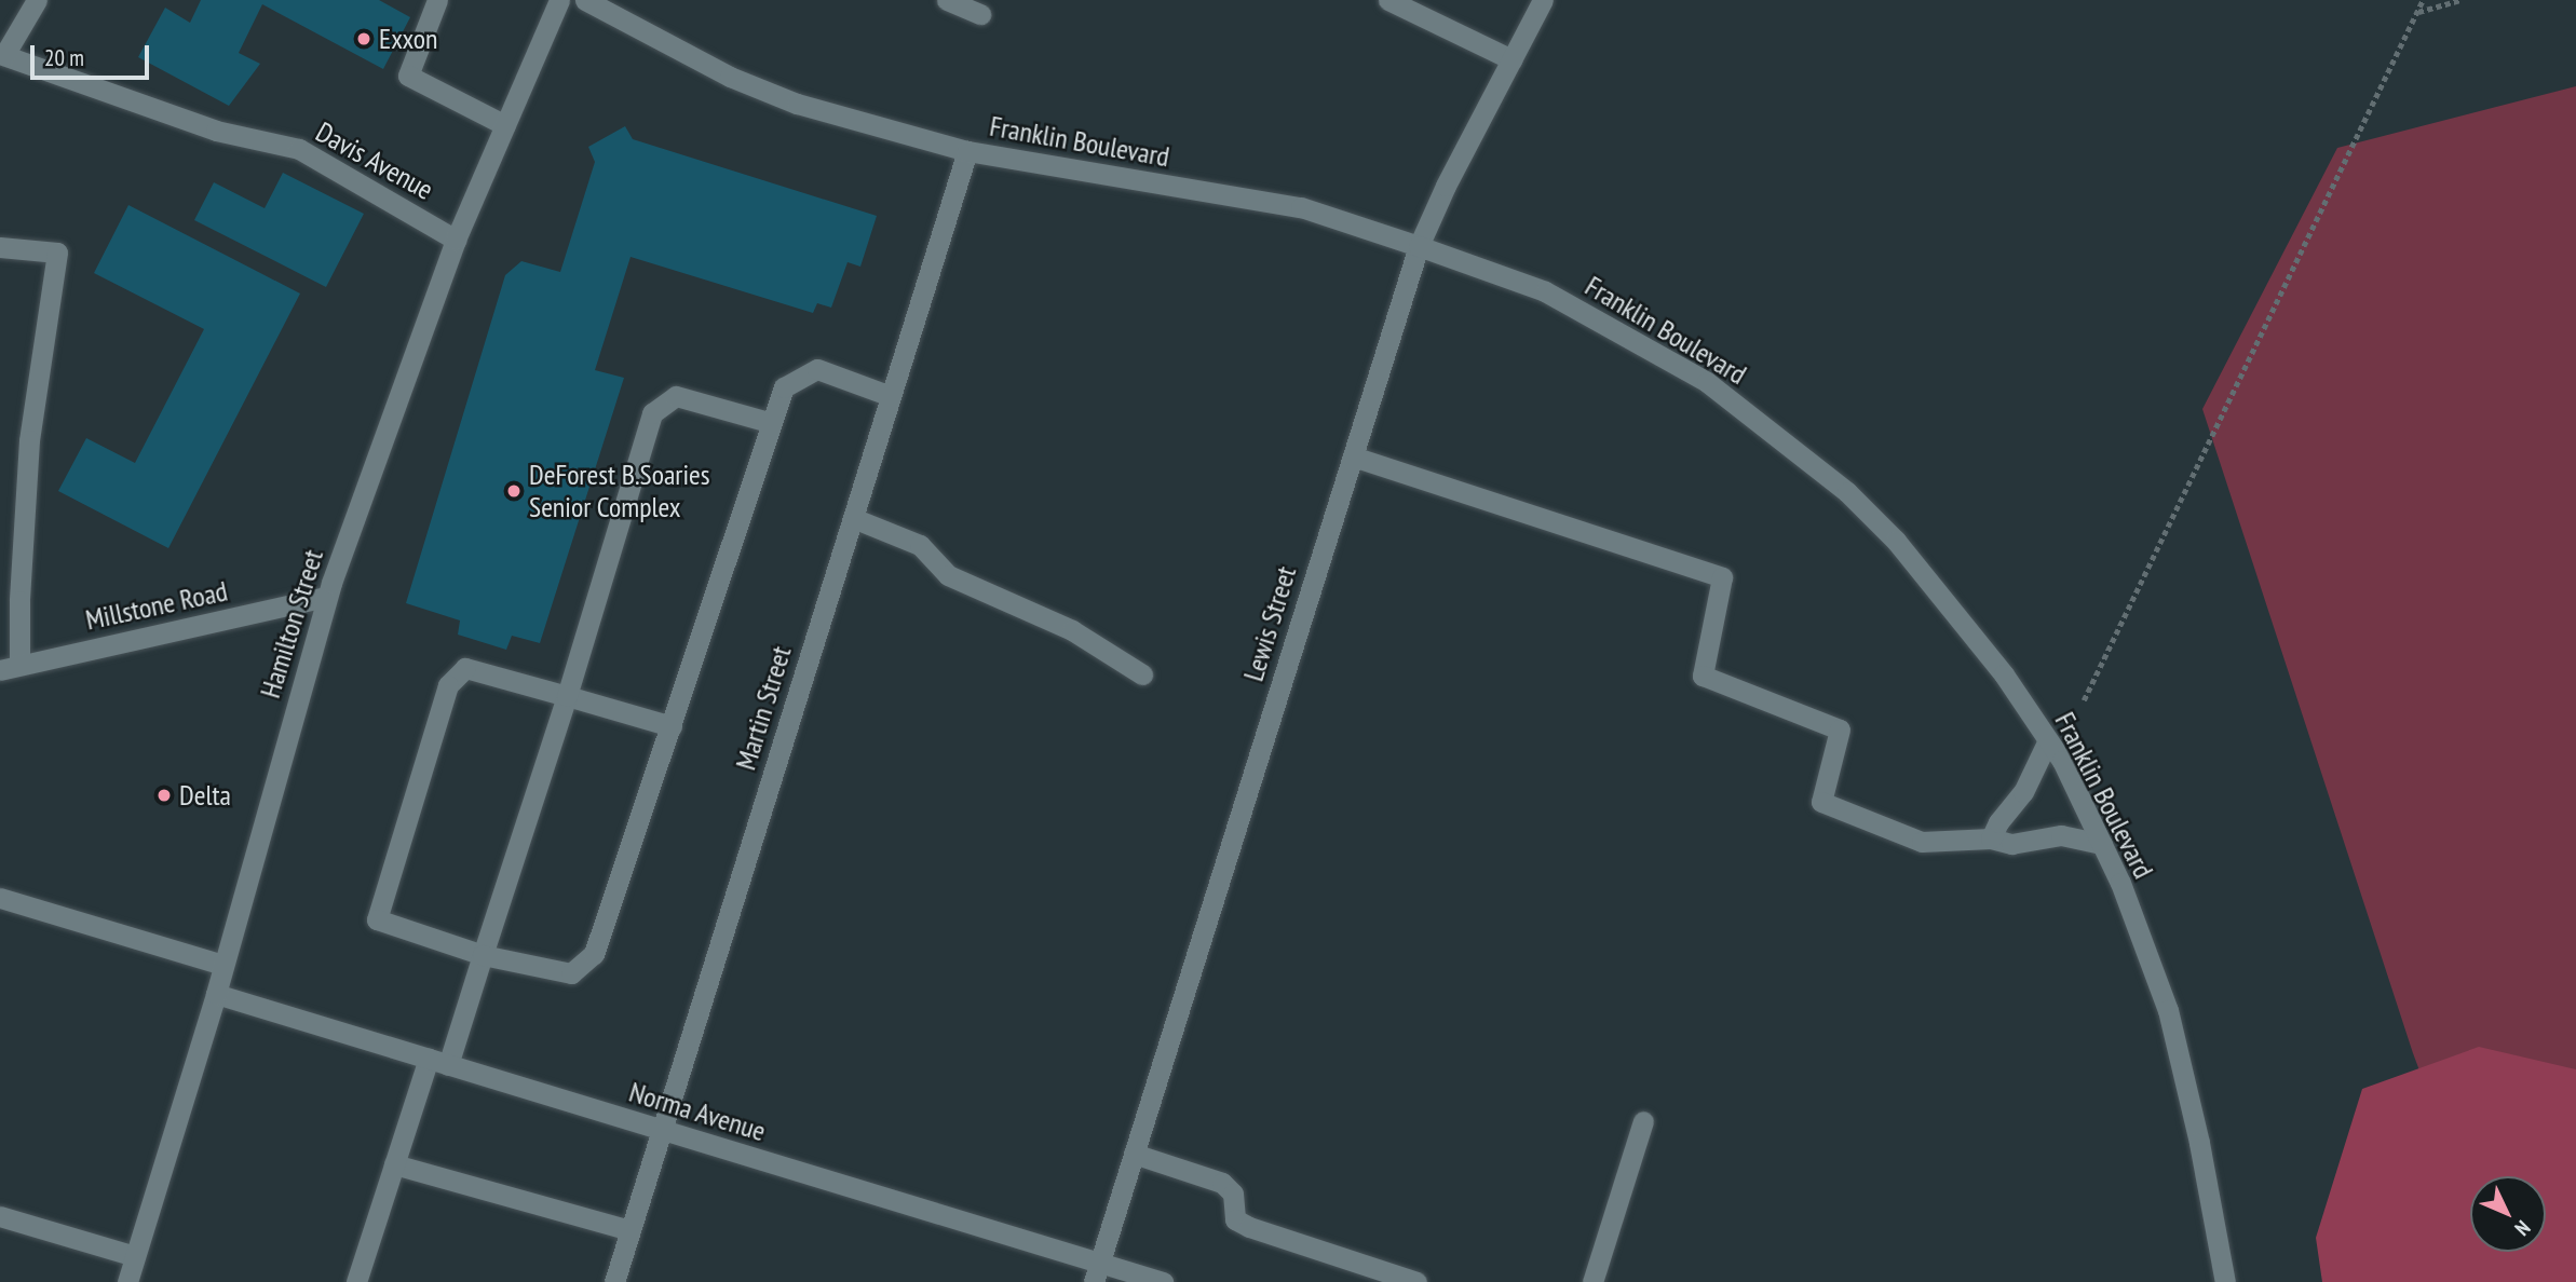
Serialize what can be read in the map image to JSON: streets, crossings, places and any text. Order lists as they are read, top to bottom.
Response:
{
  "streets": {
    "street": [
      "Franklin Boulevard",
      "Davis Avenue",
      "Millstone Road",
      "Hamilton Street",
      "Lewis Street",
      "Martin Street",
      "Norma Avenue"
    ]
  },
  "crossings": [
    ["Franklin Boulevard", "Lewis Street"],
    ["Franklin Boulevard", "Martin Street"],
    ["Davis Avenue", "Hamilton Street"],
    ["Millstone Road", "Hamilton Street"],
    ["Hamilton Street", "Norma Avenue"],
    ["Lewis Street", "Norma Avenue"],
    ["Martin Street", "Norma Avenue"]
  ],
  "places": ["Exxon", "DeForest B.Soaries Senior Complex", "Delta"],
  "scale_bar": "20 m",
  "north": "bottom right"
}
